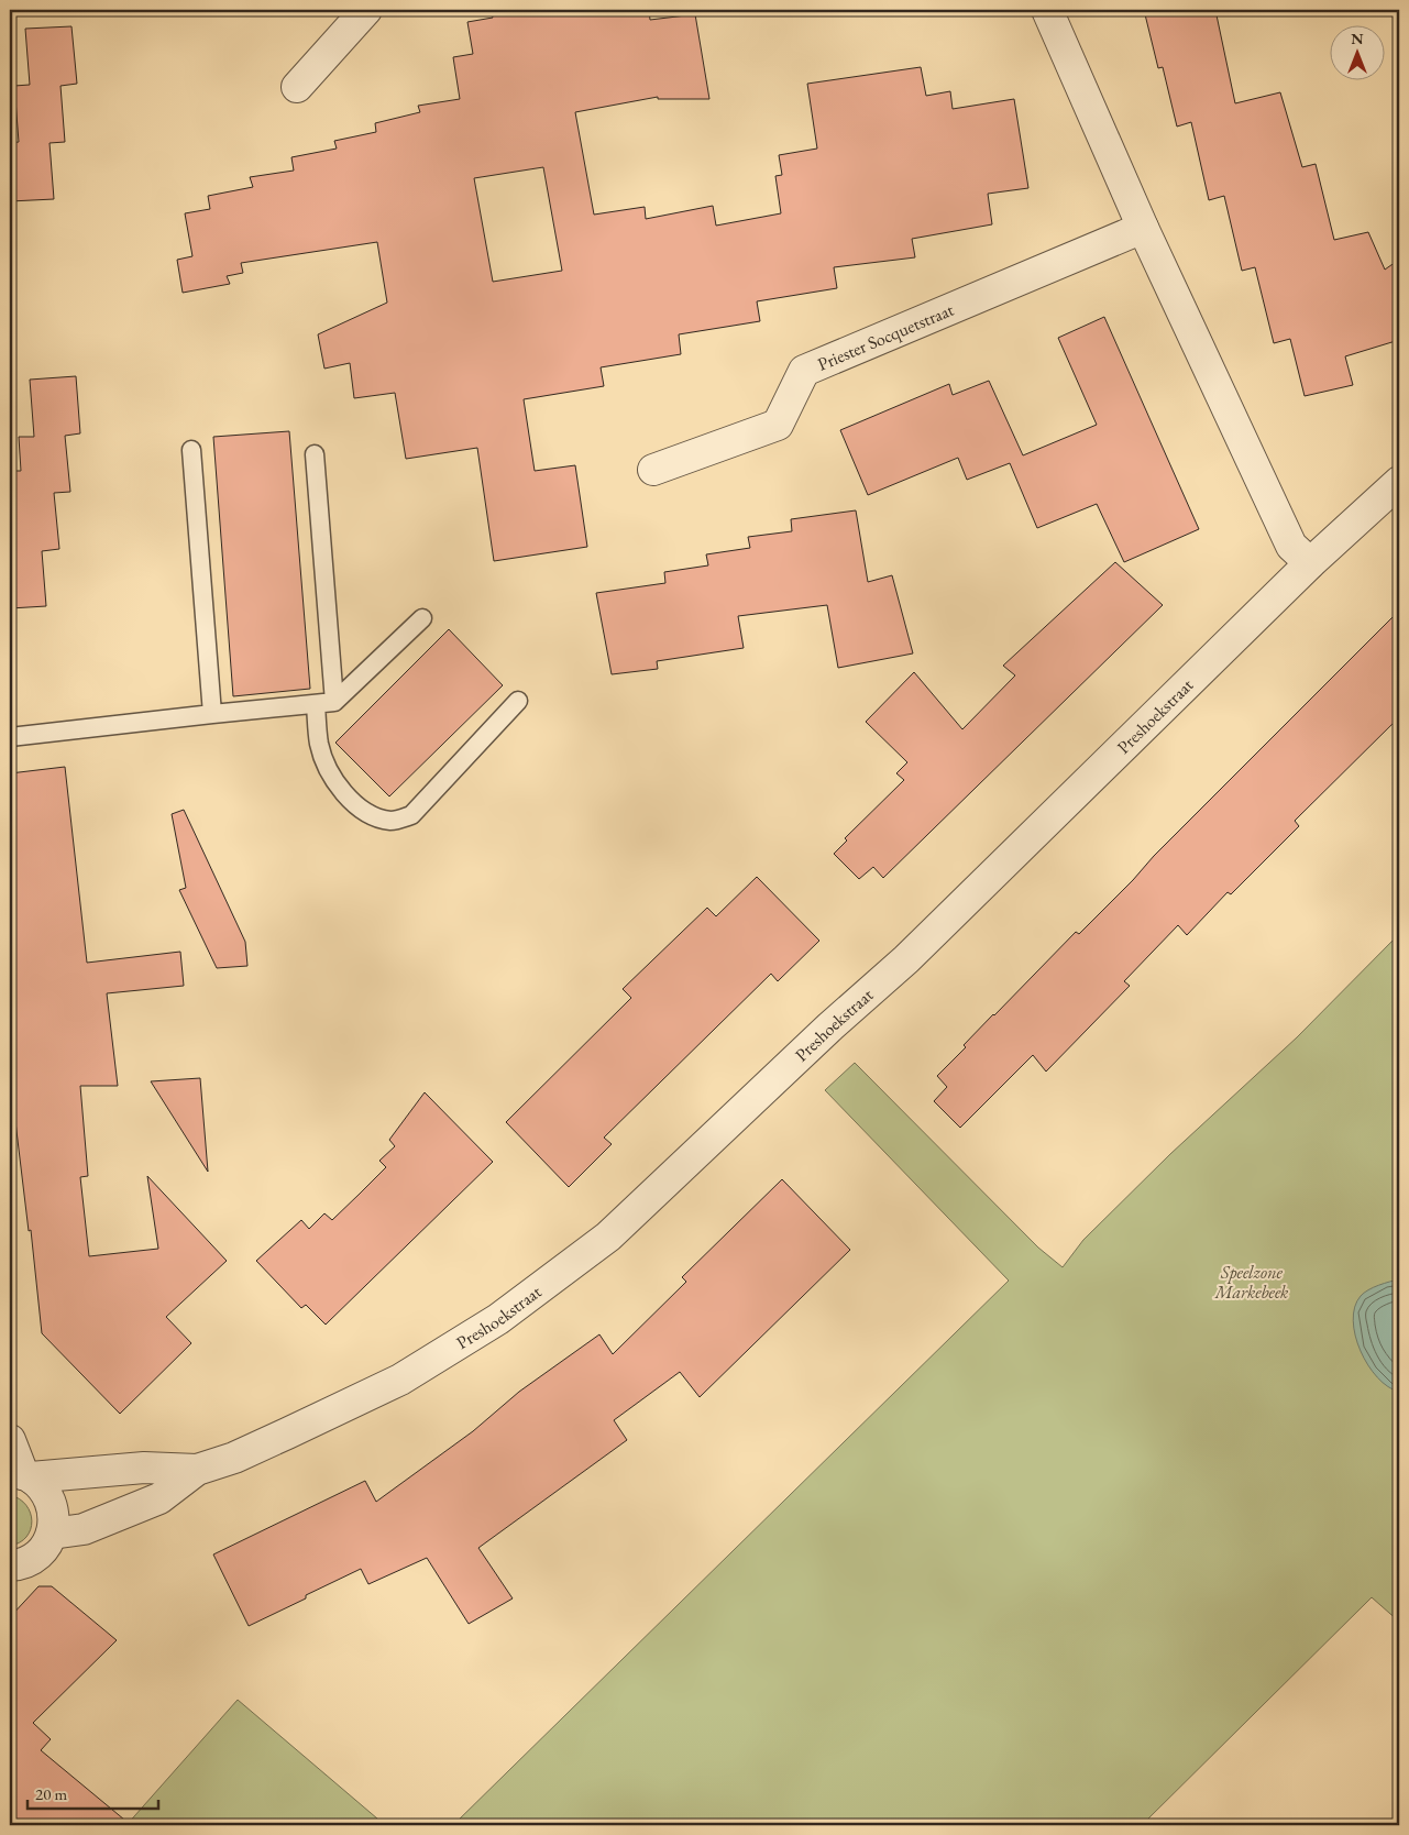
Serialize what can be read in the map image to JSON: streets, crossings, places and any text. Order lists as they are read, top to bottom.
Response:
{
  "streets": {
    "street": ["Priester Socquetstraat", "Preshoekstraat"]
  },
  "parks": ["Speelzone Markebeek"],
  "scale_bar": "20 m",
  "north": "top"
}
